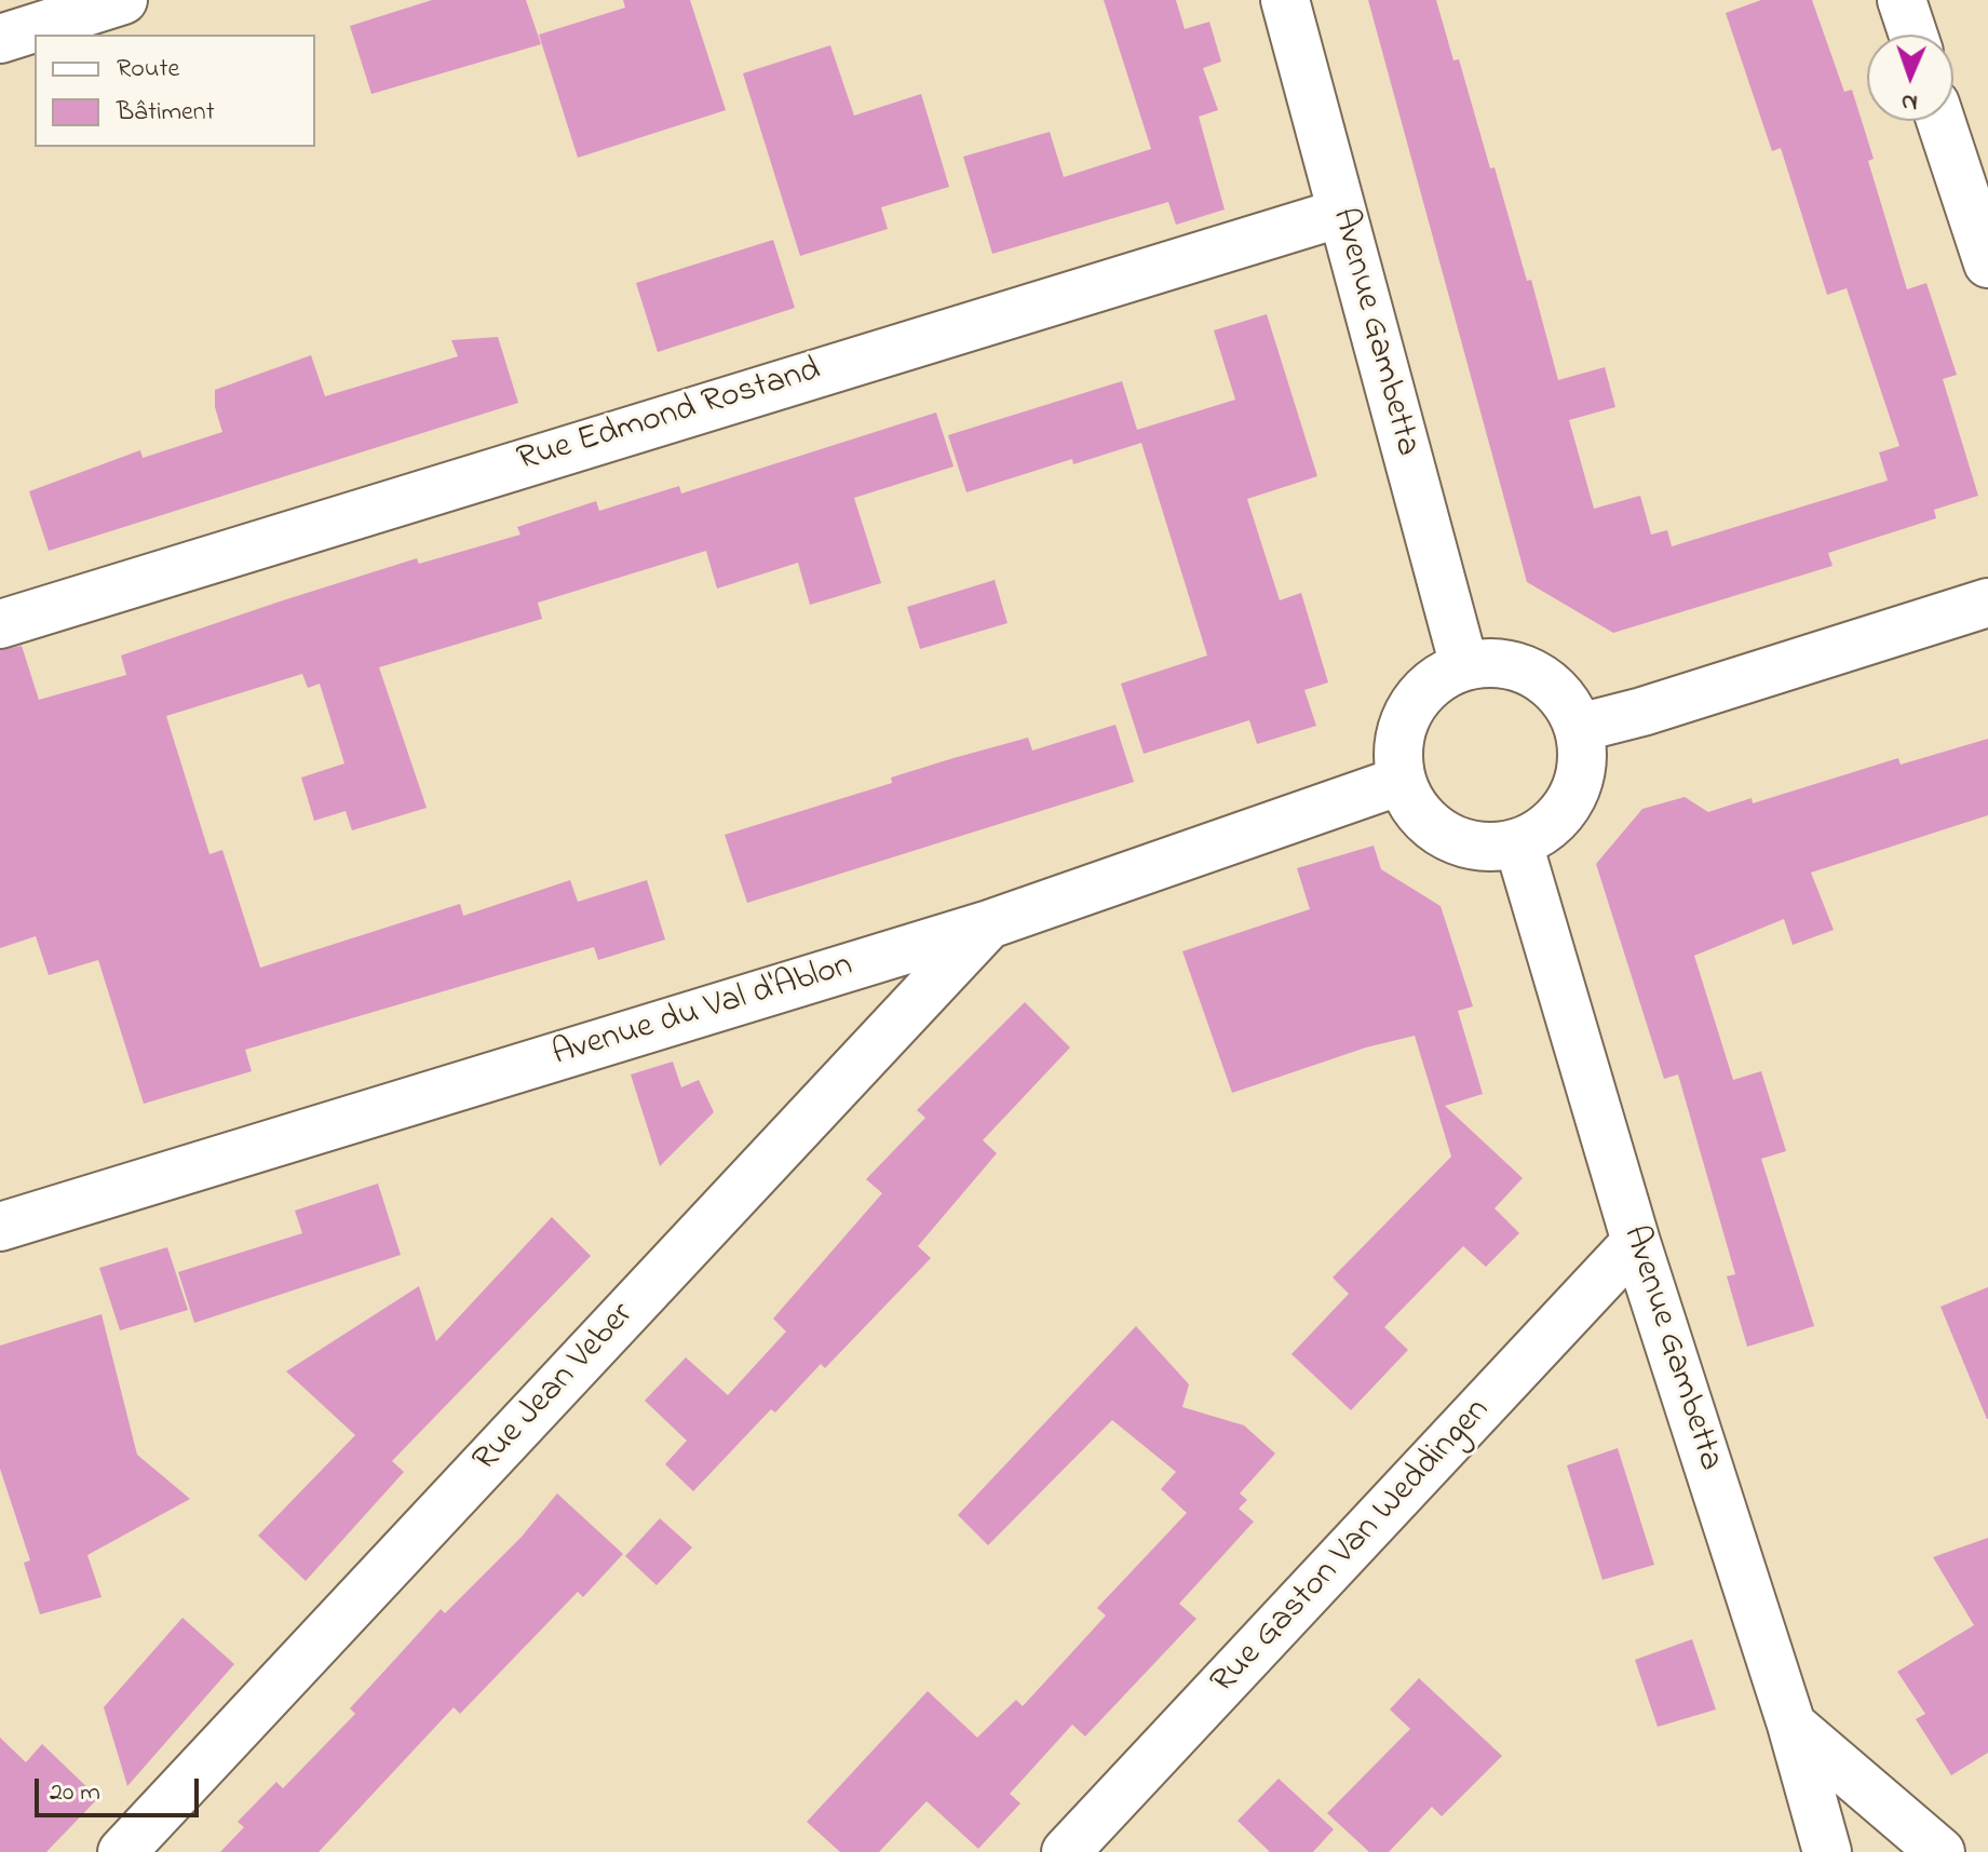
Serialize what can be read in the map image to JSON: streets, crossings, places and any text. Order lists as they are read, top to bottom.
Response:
{
  "streets": {
    "street": [
      "Avenue Gambetta",
      "Rue Edmond Rostand",
      "Avenue du Val d'Ablon",
      "Rue Jean Veber",
      "Rue Gaston Van Weddingen"
    ]
  },
  "crossings": [
    ["Avenue Gambetta", "Rue Edmond Rostand"],
    ["Avenue Gambetta", "Avenue du Val d'Ablon"],
    ["Avenue Gambetta", "Rue Gaston Van Weddingen"],
    ["Avenue du Val d'Ablon", "Rue Jean Veber"]
  ],
  "legend": ["Route", "Bâtiment"],
  "scale_bar": "20 m",
  "north": "bottom"
}
